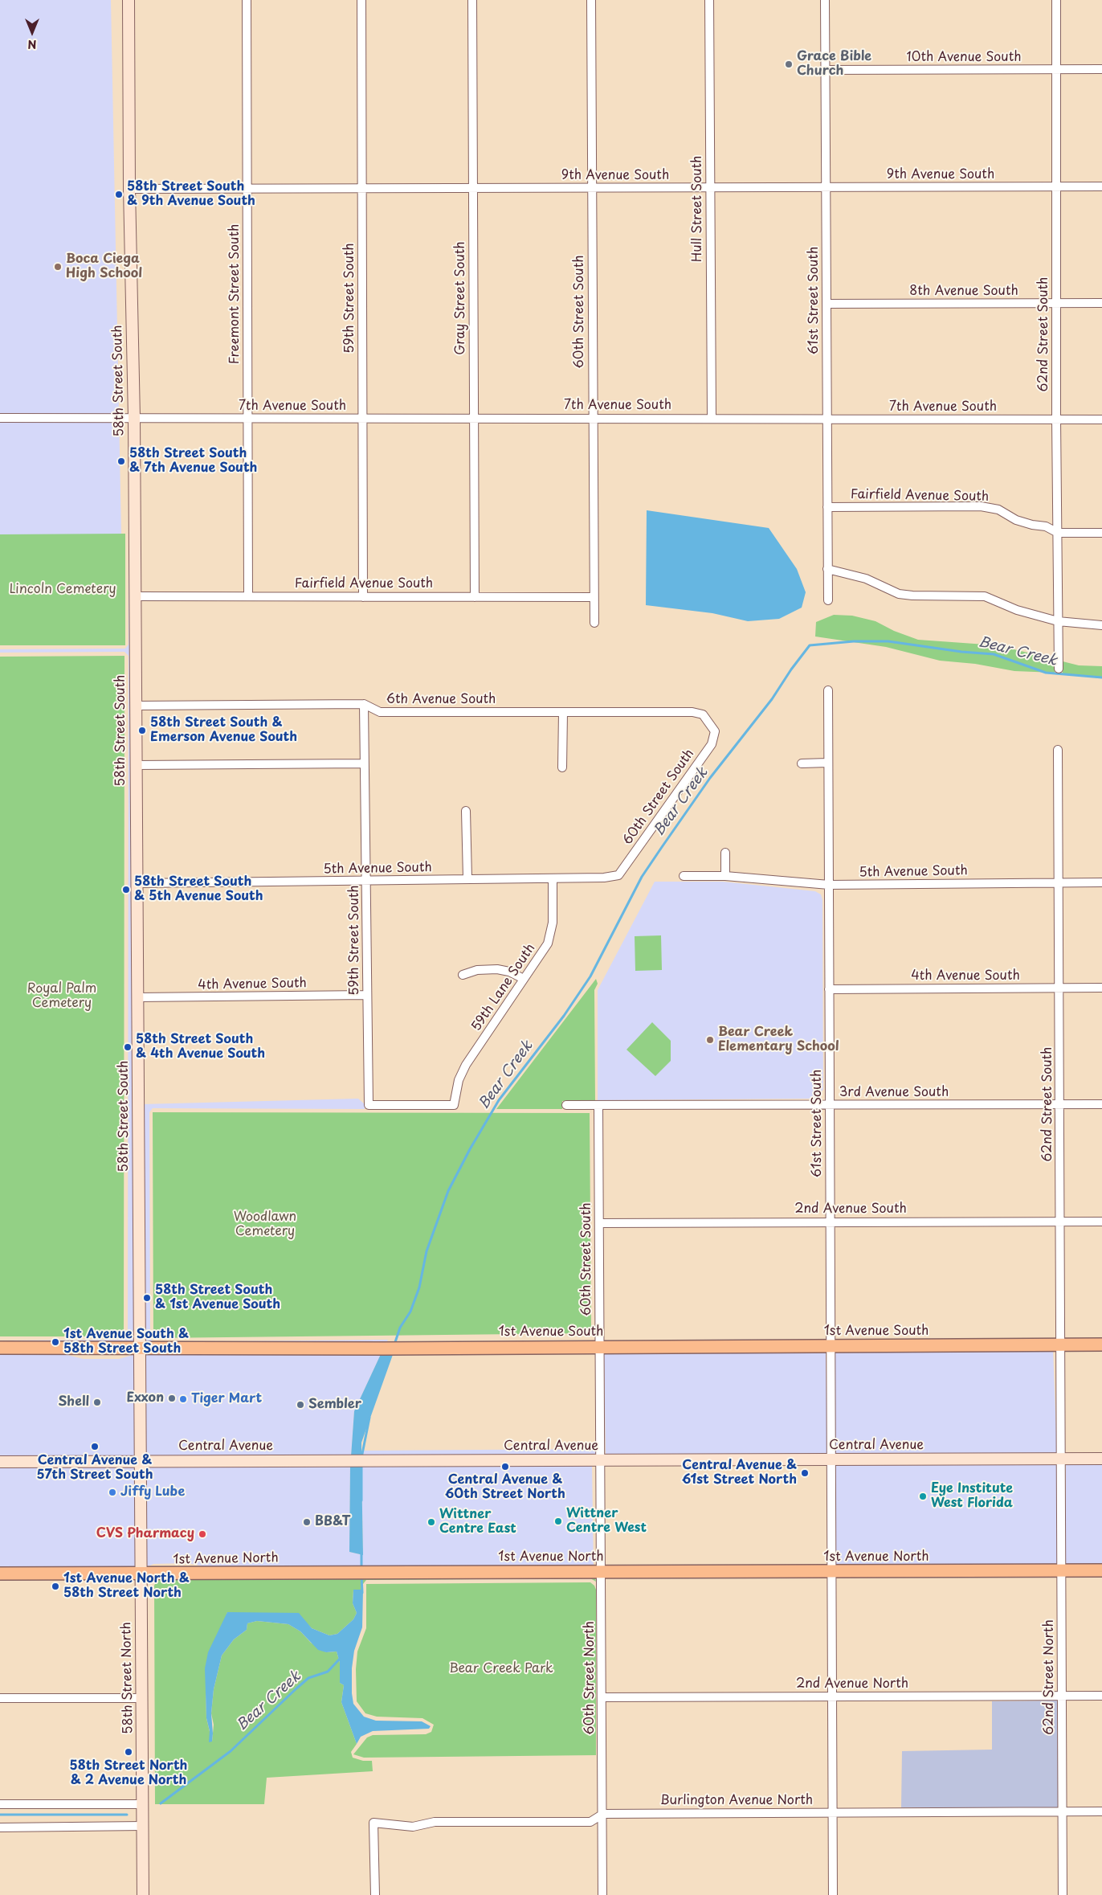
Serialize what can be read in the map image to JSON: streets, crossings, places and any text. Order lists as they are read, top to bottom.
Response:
{
  "streets": {
    "main road": ["1st Avenue South", "1st Avenue North"],
    "street": [
      "10th Avenue South",
      "9th Avenue South",
      "Hull Street South",
      "8th Avenue South",
      "Freemont Street South",
      "59th Street South",
      "Gray Street South",
      "61st Street South",
      "60th Street South",
      "62nd Street South",
      "58th Street South",
      "7th Avenue South",
      "Fairfield Avenue South",
      "6th Avenue South",
      "5th Avenue South",
      "4th Avenue South",
      "59th Lane South",
      "3rd Avenue South",
      "2nd Avenue South",
      "Central Avenue",
      "62nd Street North",
      "58th Street North",
      "60th Street North",
      "2nd Avenue North",
      "Burlington Avenue North"
    ]
  },
  "crossings": [
    ["10th Avenue South", "61st Street South"],
    ["10th Avenue South", "62nd Street South"],
    ["9th Avenue South", "Hull Street South"],
    ["9th Avenue South", "Freemont Street South"],
    ["9th Avenue South", "59th Street South"],
    ["9th Avenue South", "Gray Street South"],
    ["9th Avenue South", "61st Street South"],
    ["9th Avenue South", "60th Street South"],
    ["9th Avenue South", "62nd Street South"],
    ["9th Avenue South", "58th Street South"],
    ["Hull Street South", "7th Avenue South"],
    ["8th Avenue South", "61st Street South"],
    ["8th Avenue South", "62nd Street South"],
    ["Freemont Street South", "7th Avenue South"],
    ["Freemont Street South", "Fairfield Avenue South"],
    ["59th Street South", "7th Avenue South"],
    ["59th Street South", "Fairfield Avenue South"],
    ["59th Street South", "6th Avenue South"],
    ["59th Street South", "5th Avenue South"],
    ["59th Street South", "4th Avenue South"],
    ["59th Street South", "59th Lane South"],
    ["Gray Street South", "7th Avenue South"],
    ["Gray Street South", "Fairfield Avenue South"],
    ["61st Street South", "7th Avenue South"],
    ["61st Street South", "Fairfield Avenue South"],
    ["61st Street South", "5th Avenue South"],
    ["61st Street South", "4th Avenue South"],
    ["61st Street South", "3rd Avenue South"],
    ["61st Street South", "2nd Avenue South"],
    ["61st Street South", "1st Avenue South"],
    ["61st Street South", "Central Avenue"],
    ["61st Street South", "1st Avenue North"],
    ["61st Street South", "2nd Avenue North"],
    ["61st Street South", "Burlington Avenue North"],
    ["60th Street South", "7th Avenue South"],
    ["60th Street South", "Fairfield Avenue South"],
    ["60th Street South", "6th Avenue South"],
    ["60th Street South", "5th Avenue South"],
    ["60th Street South", "3rd Avenue South"],
    ["60th Street South", "2nd Avenue South"],
    ["60th Street South", "1st Avenue South"],
    ["60th Street South", "Central Avenue"],
    ["60th Street South", "60th Street North"],
    ["62nd Street South", "7th Avenue South"],
    ["62nd Street South", "Fairfield Avenue South"],
    ["62nd Street South", "5th Avenue South"],
    ["62nd Street South", "4th Avenue South"],
    ["62nd Street South", "3rd Avenue South"],
    ["62nd Street South", "2nd Avenue South"],
    ["62nd Street South", "1st Avenue South"],
    ["62nd Street South", "Central Avenue"],
    ["62nd Street South", "62nd Street North"],
    ["58th Street South", "7th Avenue South"],
    ["58th Street South", "Fairfield Avenue South"],
    ["58th Street South", "6th Avenue South"],
    ["58th Street South", "5th Avenue South"],
    ["58th Street South", "4th Avenue South"],
    ["58th Street South", "1st Avenue South"],
    ["58th Street South", "Central Avenue"],
    ["58th Street South", "58th Street North"],
    ["5th Avenue South", "59th Lane South"],
    ["Central Avenue", "62nd Street North"],
    ["Central Avenue", "58th Street North"],
    ["Central Avenue", "60th Street North"],
    ["1st Avenue North", "62nd Street North"],
    ["1st Avenue North", "58th Street North"],
    ["1st Avenue North", "60th Street North"],
    ["62nd Street North", "2nd Avenue North"],
    ["62nd Street North", "Burlington Avenue North"],
    ["60th Street North", "2nd Avenue North"],
    ["60th Street North", "Burlington Avenue North"]
  ],
  "water": ["Bear Creek"],
  "parks": [
    "Lincoln Cemetery",
    "Royal Palm Cemetery",
    "Woodlawn Cemetery",
    "Bear Creek Park"
  ],
  "places": [
    "Grace Bible Church",
    "58th Street South & 9th Avenue South",
    "Boca Ciega High School",
    "58th Street South & 7th Avenue South",
    "58th Street South & Emerson Avenue South",
    "58th Street South & 5th Avenue South",
    "Bear Creek Elementary School",
    "58th Street South & 4th Avenue South",
    "58th Street South & 1st Avenue South",
    "1st Avenue South & 58th Street South",
    "Exxon",
    "Tiger Mart",
    "Shell",
    "Sembler",
    "Central Avenue & 57th Street South",
    "Central Avenue & 60th Street North",
    "Central Avenue & 61st Street North",
    "Jiffy Lube",
    "Eye Institute West Florida",
    "Wittner Centre West",
    "BB&T",
    "Wittner Centre East",
    "CVS Pharmacy",
    "1st Avenue North & 58th Street North",
    "58th Street North & 2 Avenue North"
  ],
  "north": "bottom"
}
